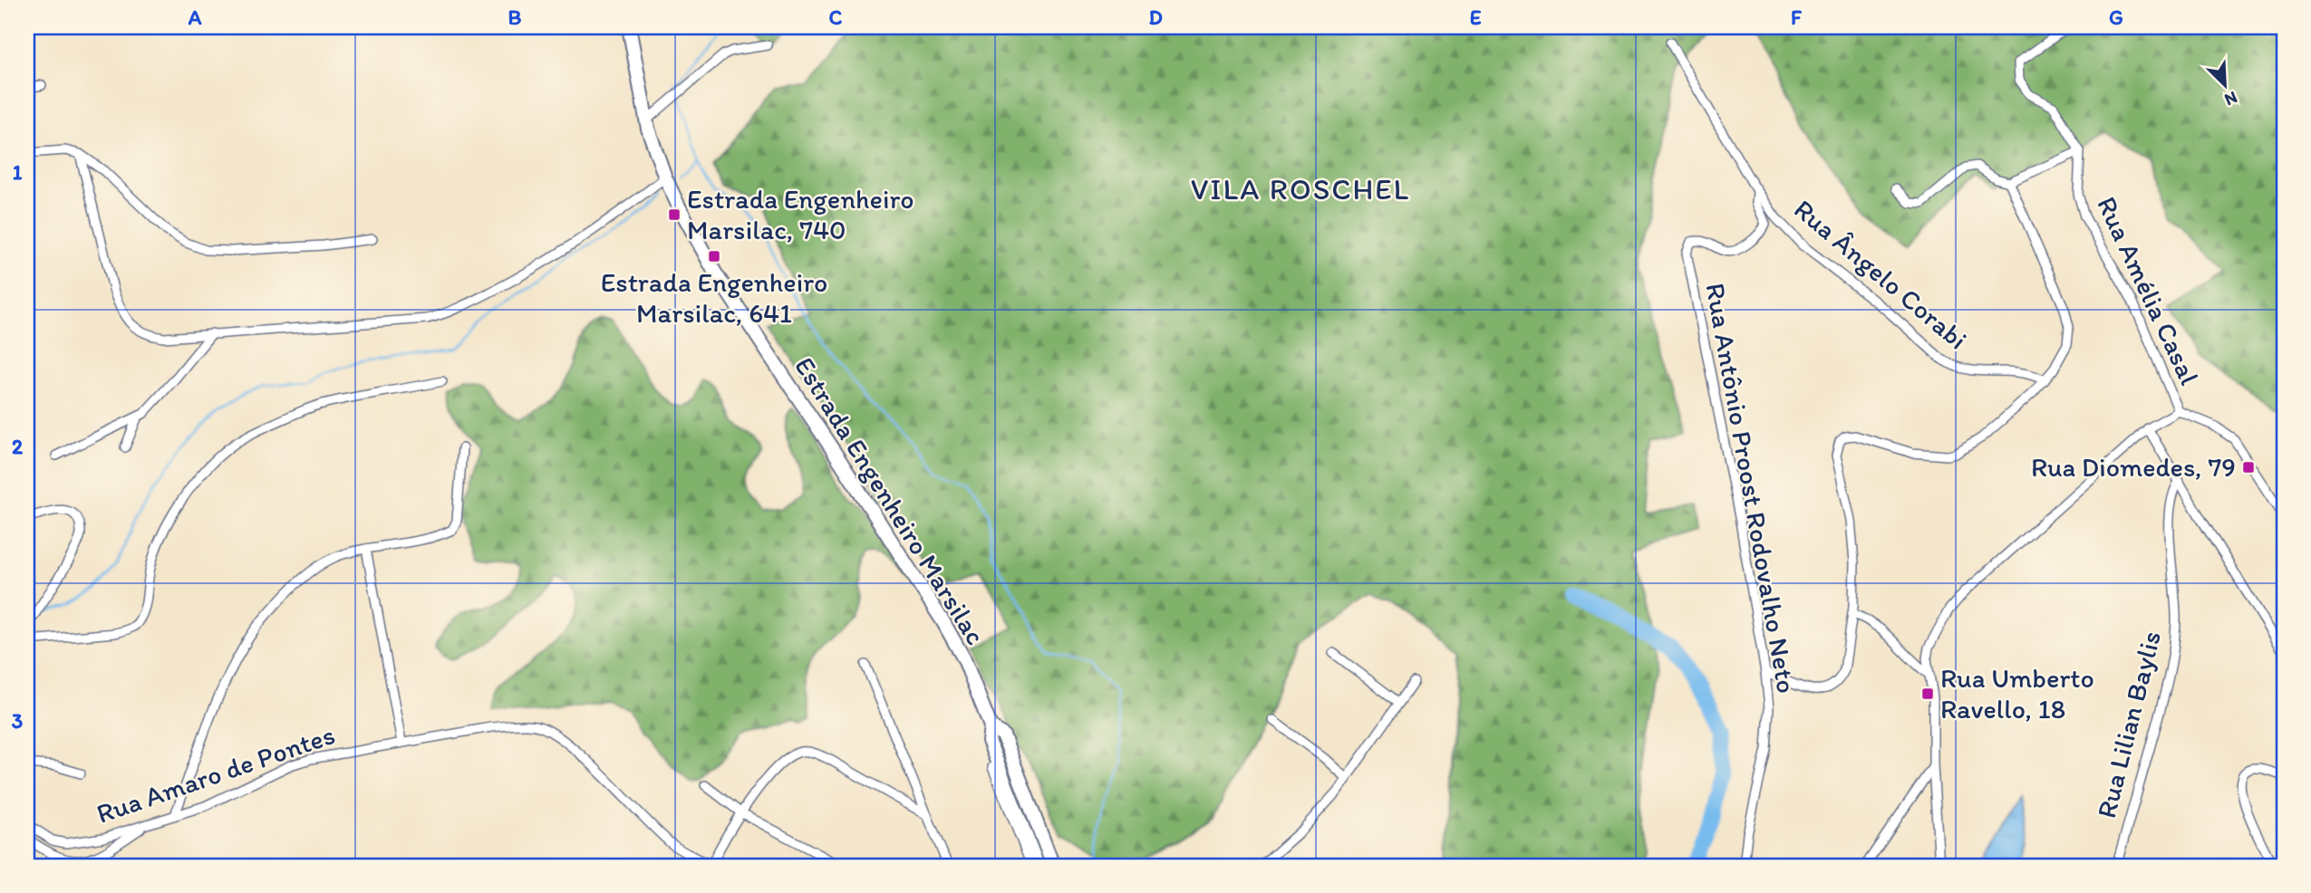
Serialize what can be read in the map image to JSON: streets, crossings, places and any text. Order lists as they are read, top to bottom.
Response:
{
  "streets": {
    "main road": ["Estrada Engenheiro Marsilac"],
    "street": [
      "Rua Ângelo Corabi",
      "Rua Amélia Casal",
      "Rua Antônio Proost Rodovalho Neto",
      "Rua Lilian Baylis",
      "Rua Amaro de Pontes"
    ]
  },
  "crossings": [
    ["Rua Ângelo Corabi", "Rua Antônio Proost Rodovalho Neto"]
  ],
  "districts": ["VILA ROSCHEL"],
  "places": {
    "transit": [
      "Estrada Engenheiro Marsilac, 740",
      "Estrada Engenheiro Marsilac, 641",
      "Rua Diomedes, 79",
      "Rua Umberto Ravello, 18"
    ]
  },
  "north": "bottom right",
  "grid": {
    "columns": [
      "A",
      "B",
      "C",
      "D",
      "E",
      "F",
      "G"
    ],
    "rows": ["1", "2", "3"]
  }
}
